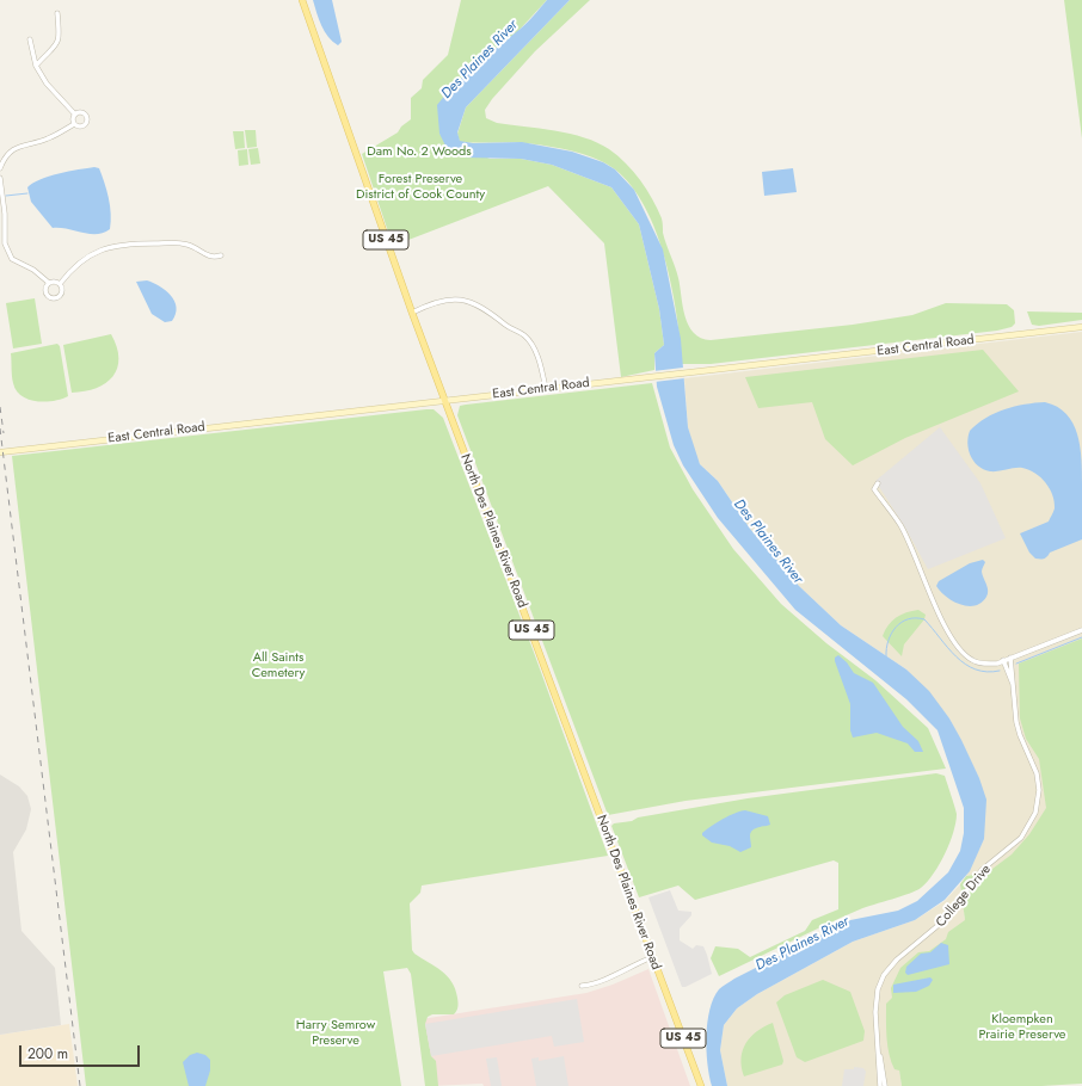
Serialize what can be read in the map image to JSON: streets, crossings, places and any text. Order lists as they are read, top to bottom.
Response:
{
  "streets": {
    "main road": ["US 45", "East Central Road", "North Des Plaines River Road"],
    "street": ["College Drive"]
  },
  "crossings": [
    ["East Central Road", "North Des Plaines River Road"]
  ],
  "water": ["Des Plaines River"],
  "parks": [
    "Dam No. 2 Woods",
    "Forest Preserve District of Cook County",
    "All Saints Cemetery",
    "Kloempken Prairie Preserve",
    "Harry Semrow Preserve"
  ],
  "scale_bar": "200 m"
}
